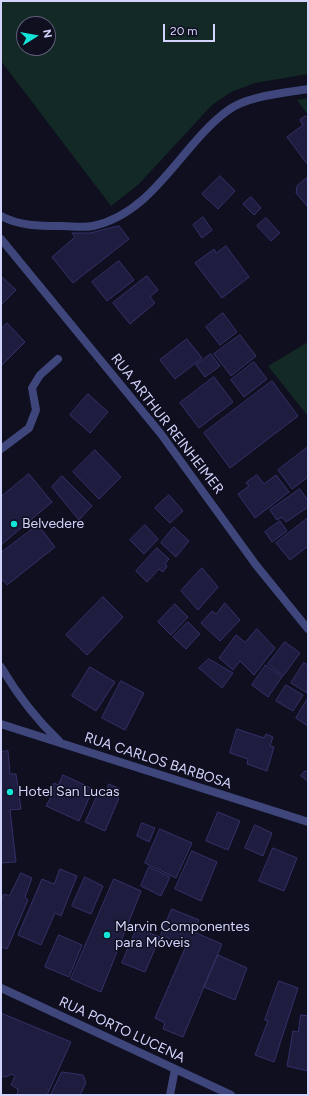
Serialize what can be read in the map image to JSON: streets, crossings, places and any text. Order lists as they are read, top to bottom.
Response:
{
  "streets": {
    "street": ["RUA ARTHUR REINHEIMER", "RUA CARLOS BARBOSA", "RUA PORTO LUCENA"]
  },
  "places": ["Belvedere", "Hotel San Lucas", "Marvin Componentes para Móveis"],
  "scale_bar": "20 m",
  "north": "right"
}
